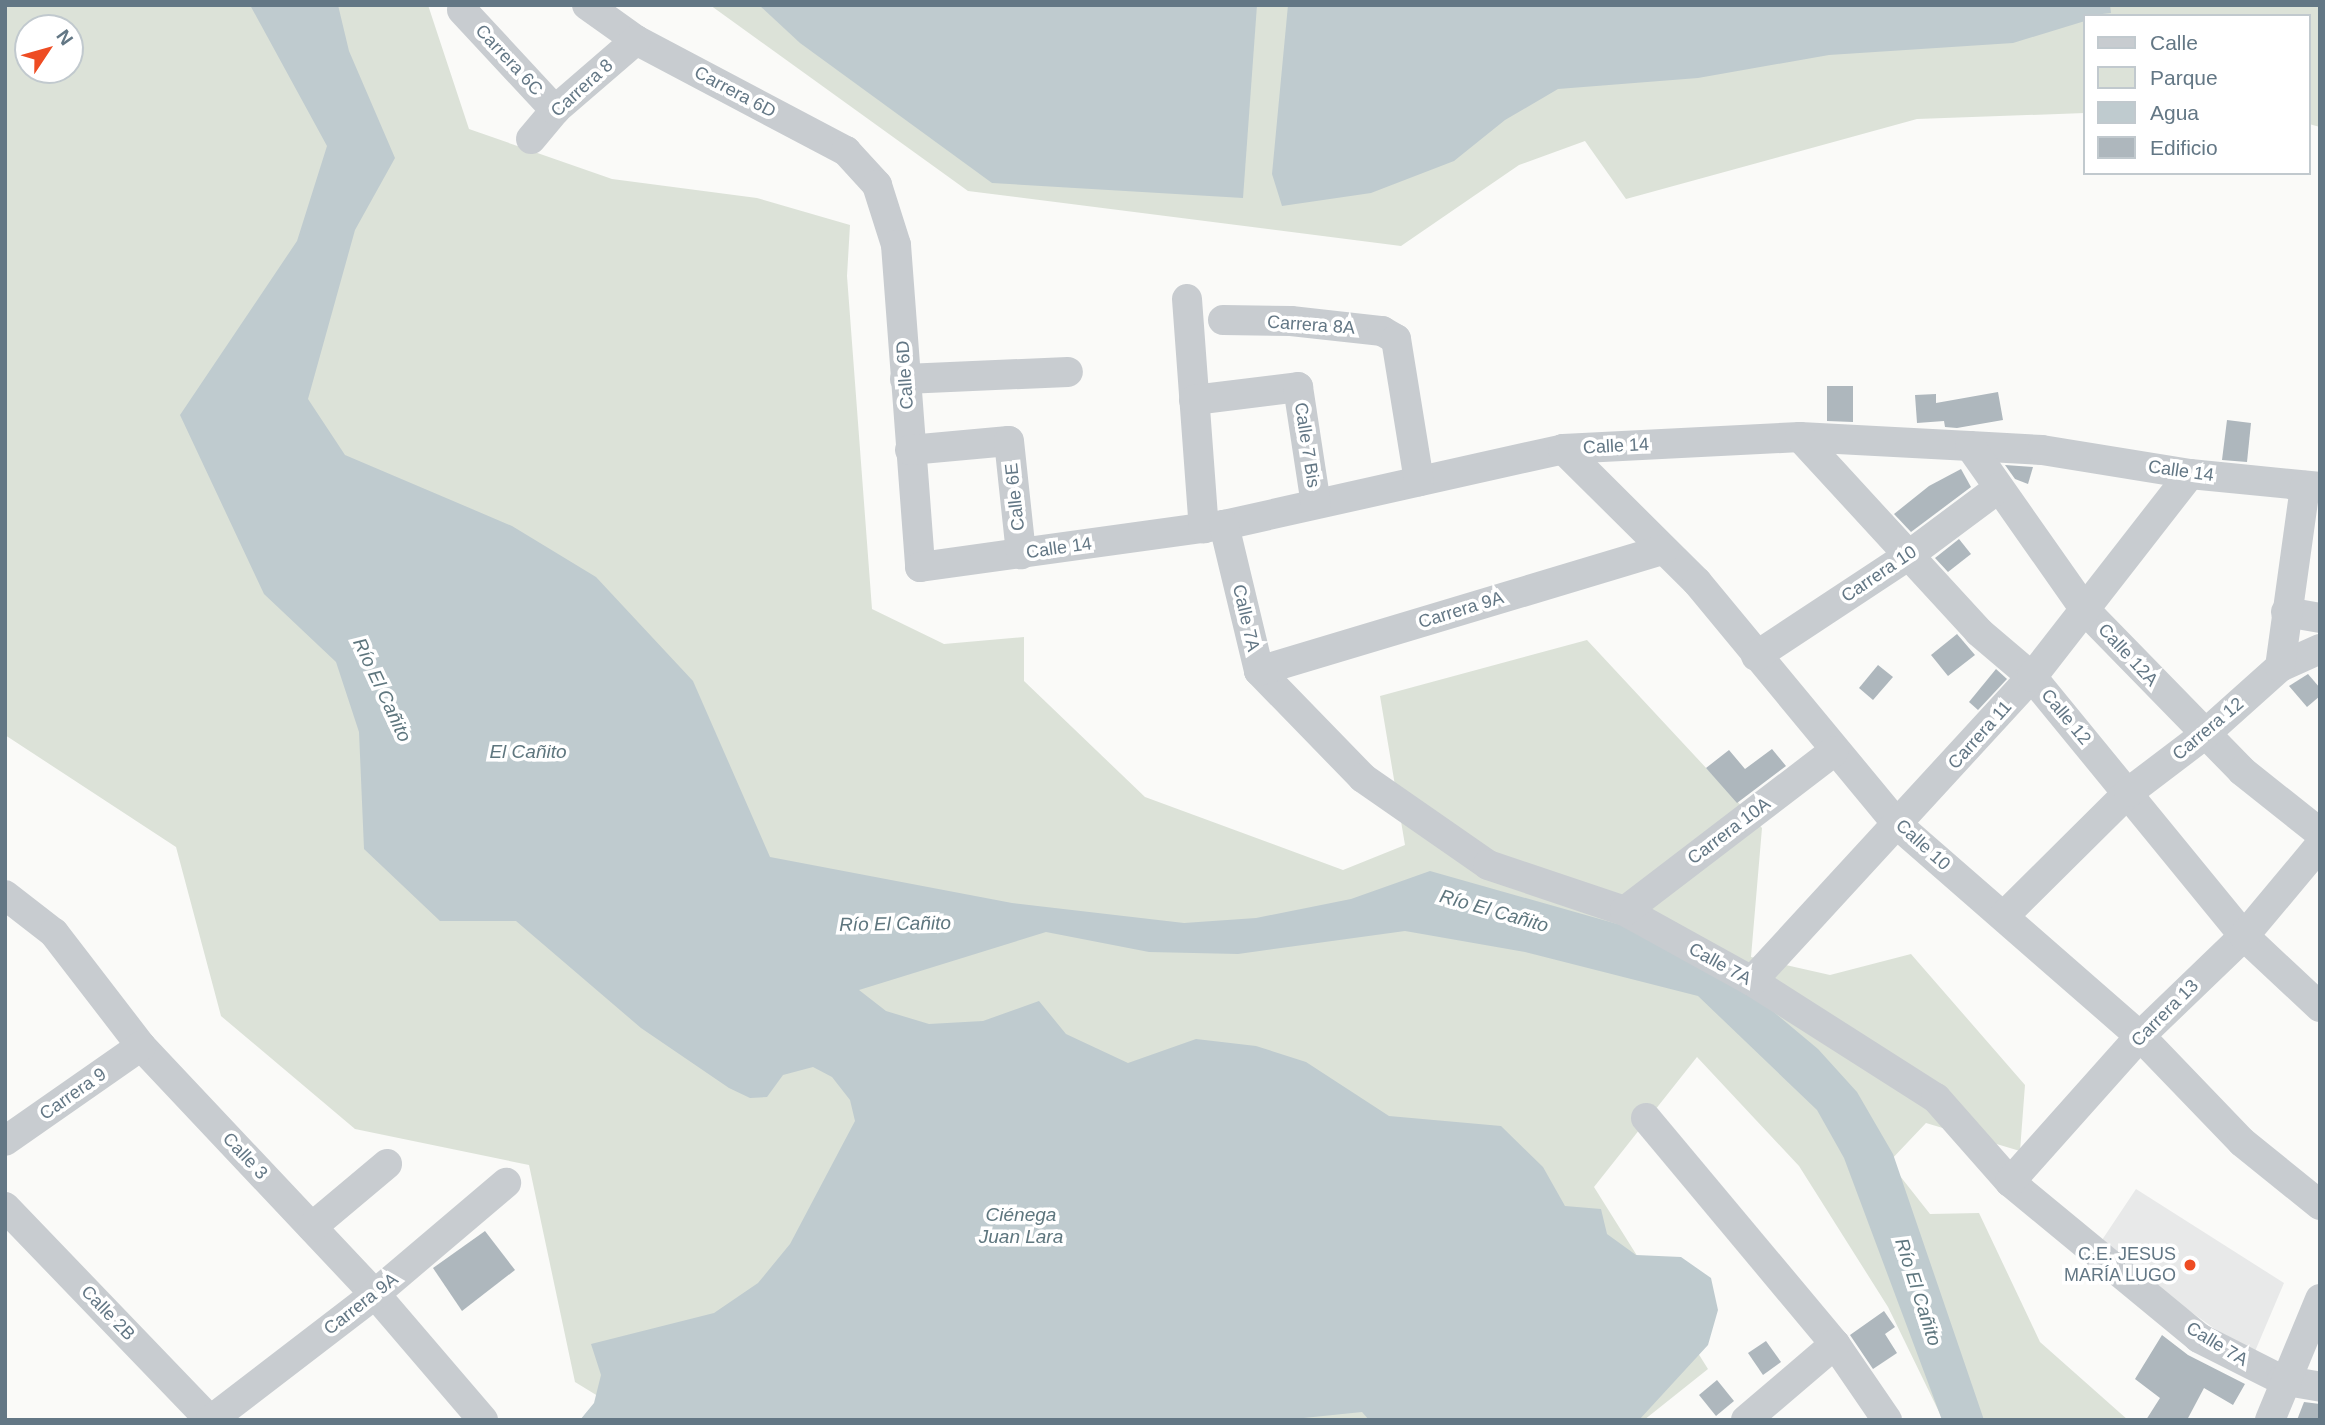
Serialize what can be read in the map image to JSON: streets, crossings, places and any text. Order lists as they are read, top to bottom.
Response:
{
  "streets": {
    "street": [
      "Carrera 6C",
      "Carrera 8",
      "Carrera 6D",
      "Carrera 8A",
      "Calle 6D",
      "Calle 7 Bis",
      "Calle 14",
      "Calle 6E",
      "Carrera 10",
      "Carrera 9A",
      "Calle 7A",
      "Calle 12A",
      "Calle 12",
      "Carrera 12",
      "Carrera 11",
      "Carrera 10A",
      "Calle 10",
      "Carrera 13",
      "Carrera 9",
      "Calle 3",
      "Calle 2B"
    ]
  },
  "crossings": [
    ["Carrera 6C", "Carrera 8"],
    ["Carrera 8", "Carrera 6D"],
    ["Carrera 6D", "Calle 6D"],
    ["Carrera 8A", "Calle 14"],
    ["Calle 6D", "Calle 14"],
    ["Calle 6D", "Calle 6E"],
    ["Calle 7 Bis", "Calle 14"],
    ["Calle 7 Bis", "Calle 7A"],
    ["Calle 14", "Calle 6E"],
    ["Calle 14", "Calle 7A"],
    ["Calle 14", "Calle 12A"],
    ["Calle 14", "Calle 12"],
    ["Calle 14", "Carrera 11"],
    ["Calle 14", "Calle 10"],
    ["Carrera 10", "Calle 12A"],
    ["Carrera 10", "Calle 12"],
    ["Carrera 10", "Calle 10"],
    ["Carrera 9A", "Calle 7A"],
    ["Carrera 9A", "Calle 10"],
    ["Carrera 9A", "Calle 3"],
    ["Carrera 9A", "Calle 2B"],
    ["Calle 7A", "Carrera 11"],
    ["Calle 7A", "Carrera 10A"],
    ["Calle 7A", "Carrera 13"],
    ["Calle 12A", "Carrera 12"],
    ["Calle 12A", "Carrera 11"],
    ["Calle 12", "Carrera 12"],
    ["Calle 12", "Carrera 11"],
    ["Calle 12", "Carrera 13"],
    ["Carrera 12", "Calle 10"],
    ["Carrera 11", "Calle 10"],
    ["Carrera 10A", "Calle 10"],
    ["Calle 10", "Carrera 13"],
    ["Carrera 9", "Calle 3"]
  ],
  "water": ["Río El Cañito", "El Cañito", "Ciénega Juan Lara"],
  "places": ["C.E. JESUS MARÍA LUGO"],
  "legend": [
    "Calle",
    "Parque",
    "Agua",
    "Edificio"
  ],
  "north": "top right"
}
